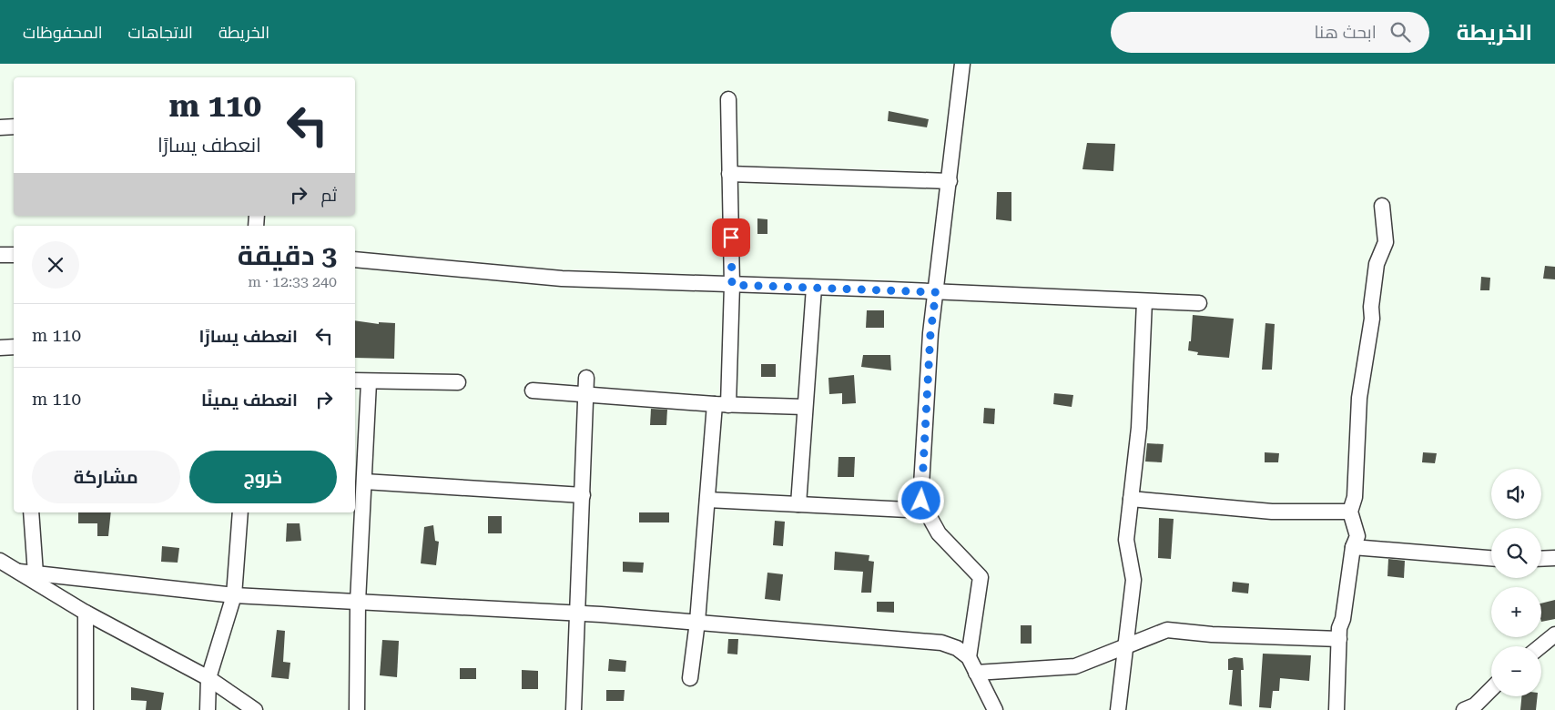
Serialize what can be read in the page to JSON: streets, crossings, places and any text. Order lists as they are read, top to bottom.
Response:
{
  "page": {
    "header": "الخريطة",
    "search": "ابحث هنا",
    "nav": ["الخريطة", "الاتجاهات", "المحفوظات"],
    "turn": ["110 m", "انعطف يسارًا"],
    "then": "ثم",
    "heading": ["3 دقيقة", "240 m · 12:33"],
    "list": [
      {
        "name": "انعطف يسارًا",
        "value": "110 m"
      },
      {
        "name": "انعطف يمينًا",
        "value": "110 m"
      }
    ],
    "buttons": ["خروج", "مشاركة"],
    "map_buttons": ["+", "−"]
  }
}
